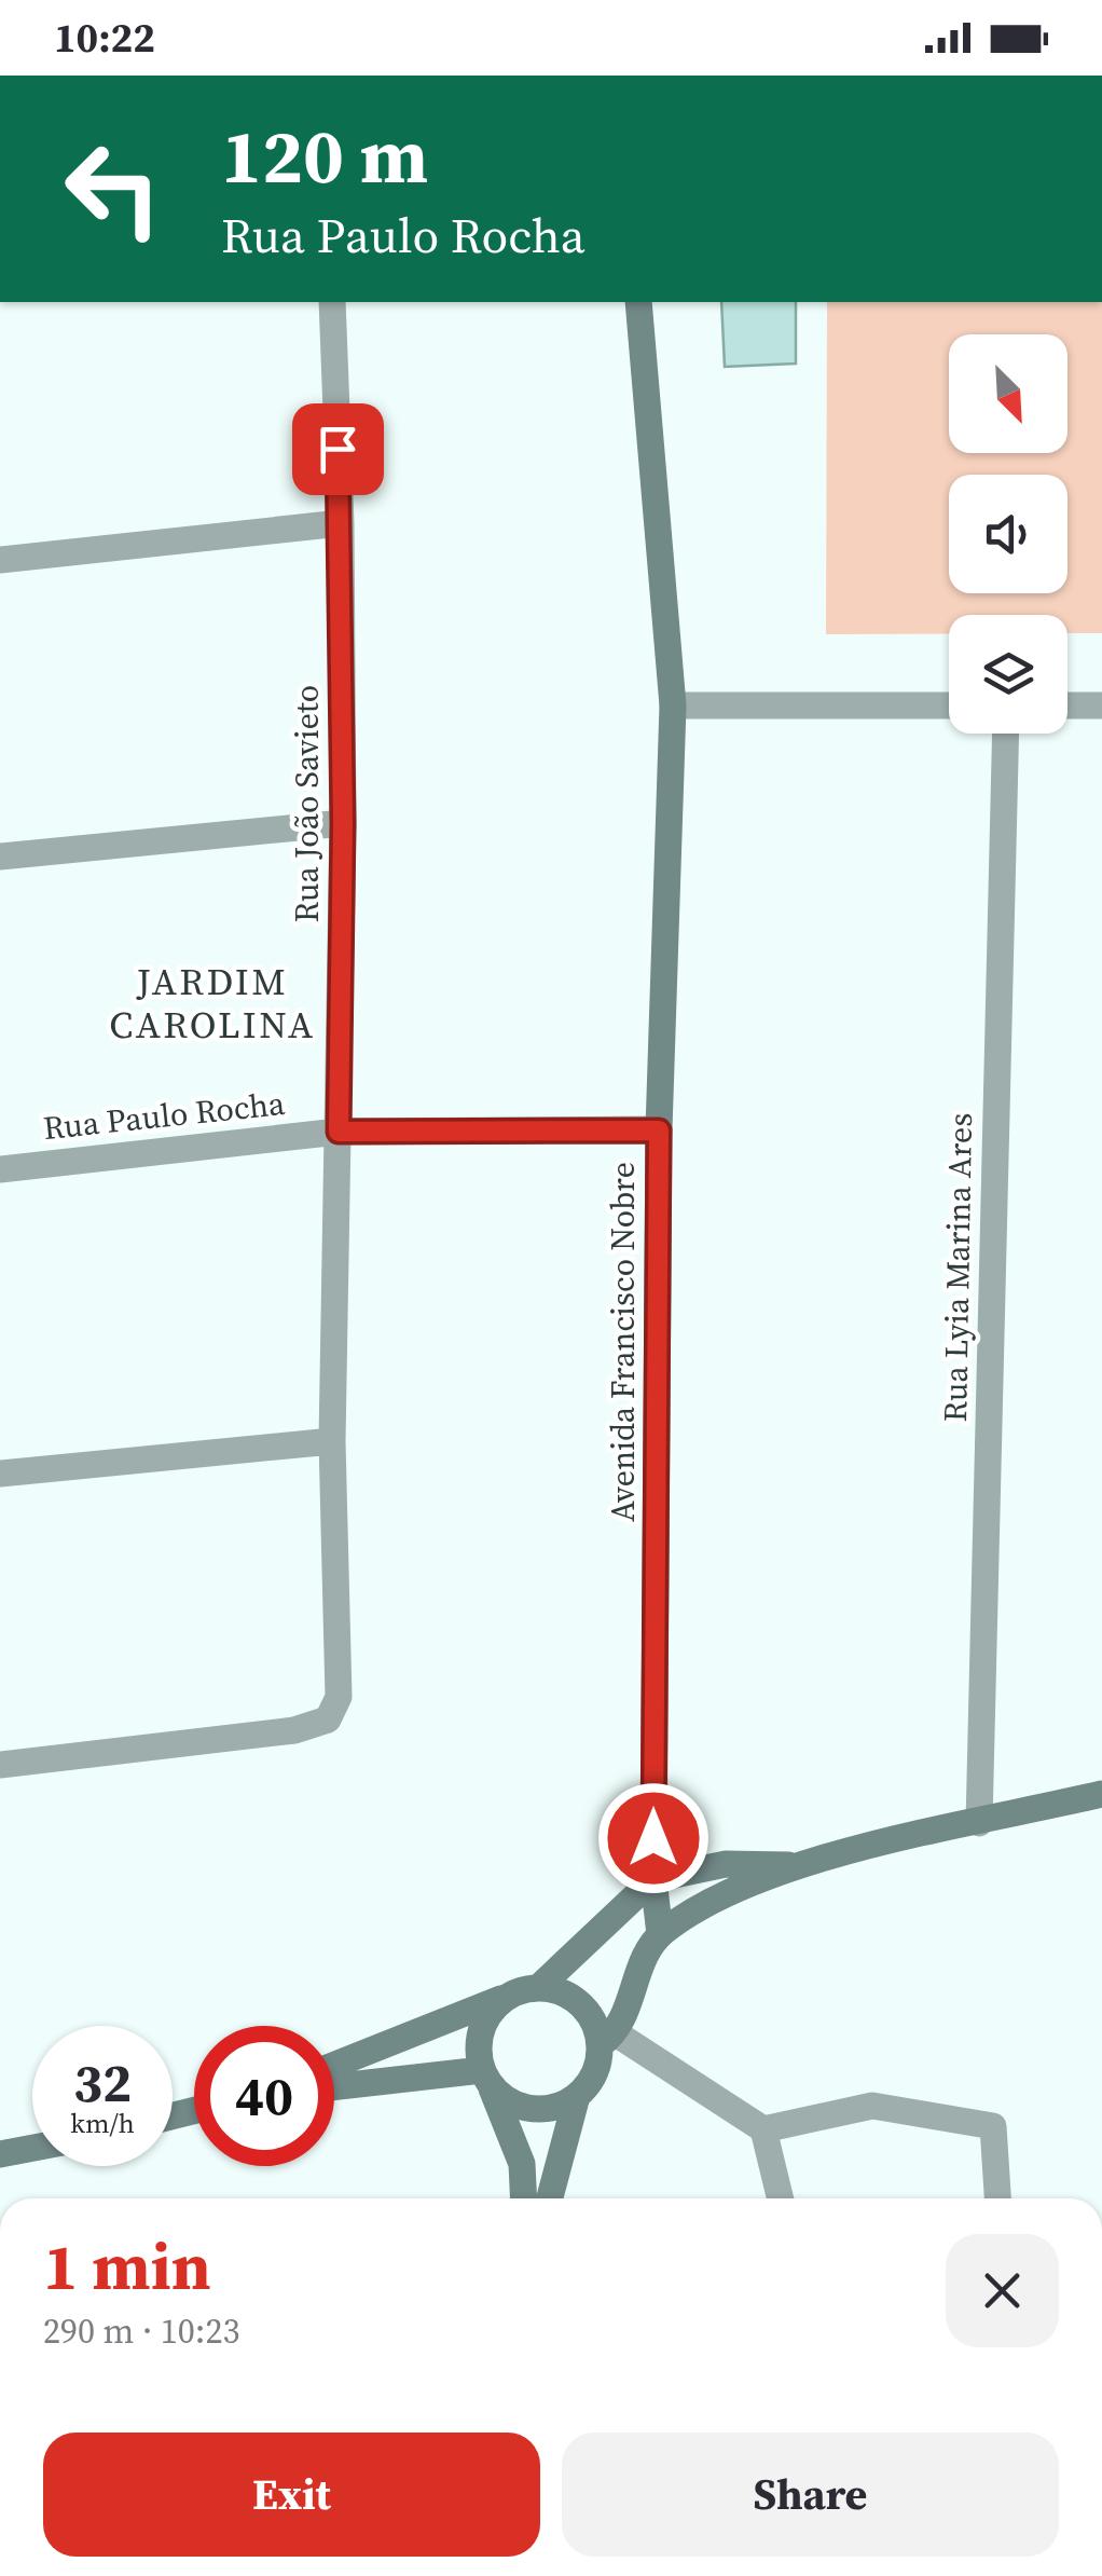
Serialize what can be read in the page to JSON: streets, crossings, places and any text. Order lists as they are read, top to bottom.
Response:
{
  "streets": {
    "street": [
      "Rua João Savieto",
      "Rua Paulo Rocha",
      "Rua Lyia Marina Ares",
      "Avenida Francisco Nobre"
    ]
  },
  "crossings": [
    ["Rua João Savieto", "Rua Paulo Rocha"],
    ["Rua Paulo Rocha", "Avenida Francisco Nobre"]
  ],
  "districts": ["JARDIM CAROLINA"],
  "north": "bottom right",
  "page": {
    "status": "10:22",
    "turn": ["120 m", "Rua Paulo Rocha"],
    "speed": "32 km/h",
    "limit": "40",
    "heading": ["1 min", "290 m · 10:23"],
    "buttons": ["Exit", "Share"]
  }
}
